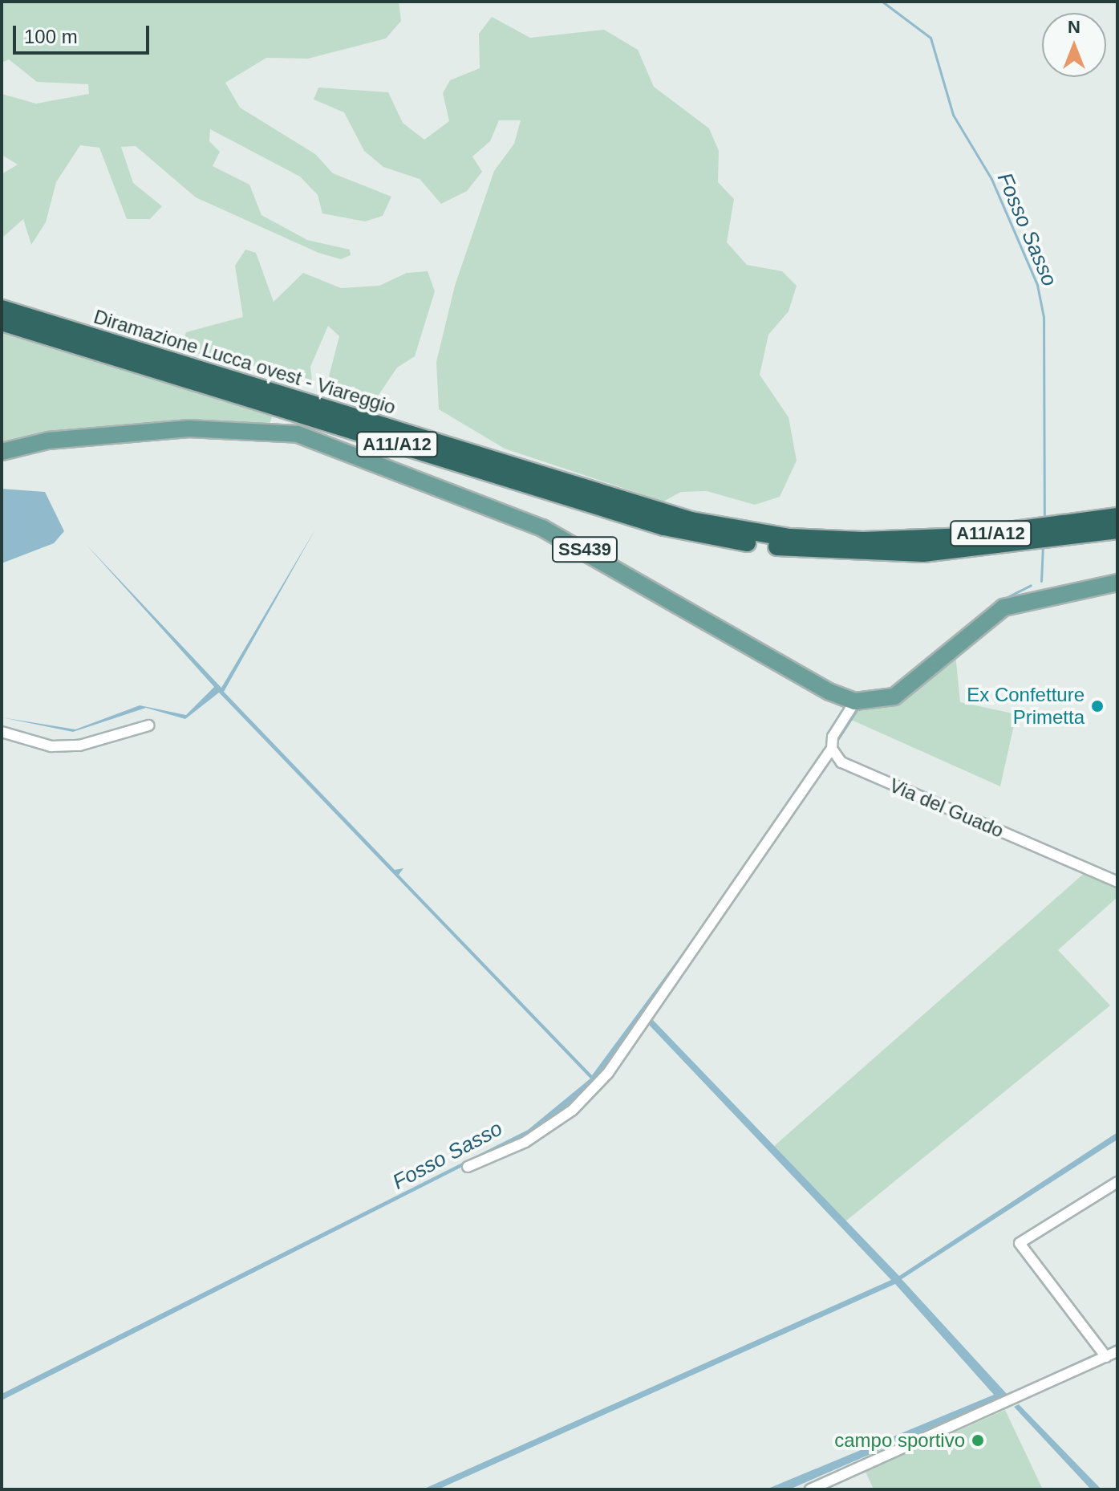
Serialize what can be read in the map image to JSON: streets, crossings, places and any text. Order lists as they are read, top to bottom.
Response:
{
  "streets": {
    "highway": ["Diramazione Lucca ovest - Viareggio", "A11/A12"],
    "main road": ["SS439"],
    "street": ["Via del Guado"]
  },
  "water": ["Fosso Sasso"],
  "places": ["Ex Confetture Primetta", "campo sportivo"],
  "scale_bar": "100 m",
  "north": "top"
}
